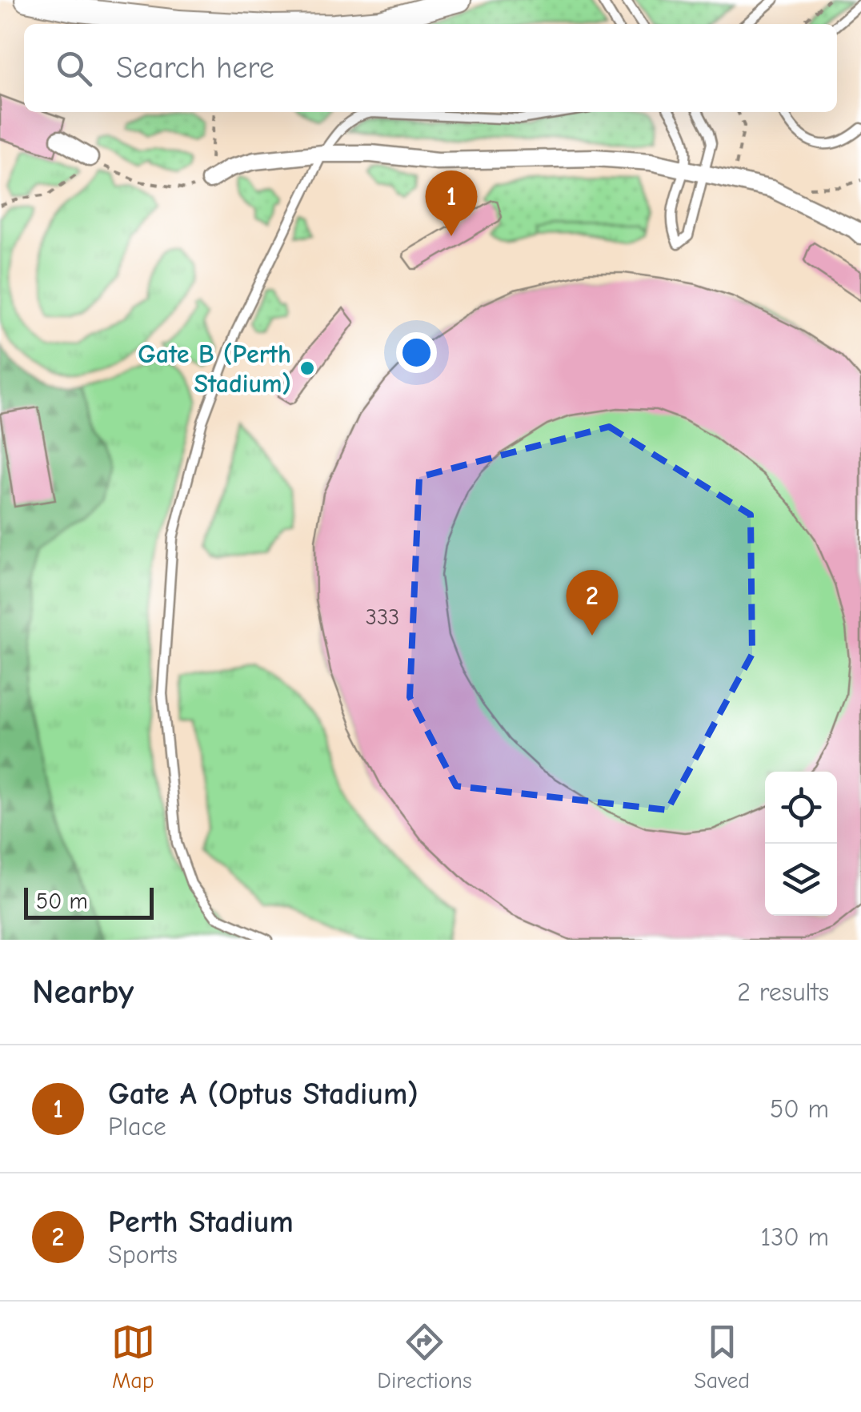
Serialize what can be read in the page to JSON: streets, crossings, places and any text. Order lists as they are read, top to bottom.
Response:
{
  "places": ["Gate B (Perth Stadium)"],
  "house_numbers": ["333"],
  "scale_bar": "50 m",
  "page": {
    "search": "Search here",
    "pins": ["1", "2"],
    "scale": "50 m",
    "heading": ["Nearby", "2 results"],
    "list": [
      {
        "mark": "1",
        "name": "Gate A (Optus Stadium)",
        "note": "Place",
        "value": "50 m"
      },
      {
        "mark": "2",
        "name": "Perth Stadium",
        "note": "Sports",
        "value": "130 m"
      }
    ],
    "nav": ["Map", "Directions", "Saved"]
  }
}
